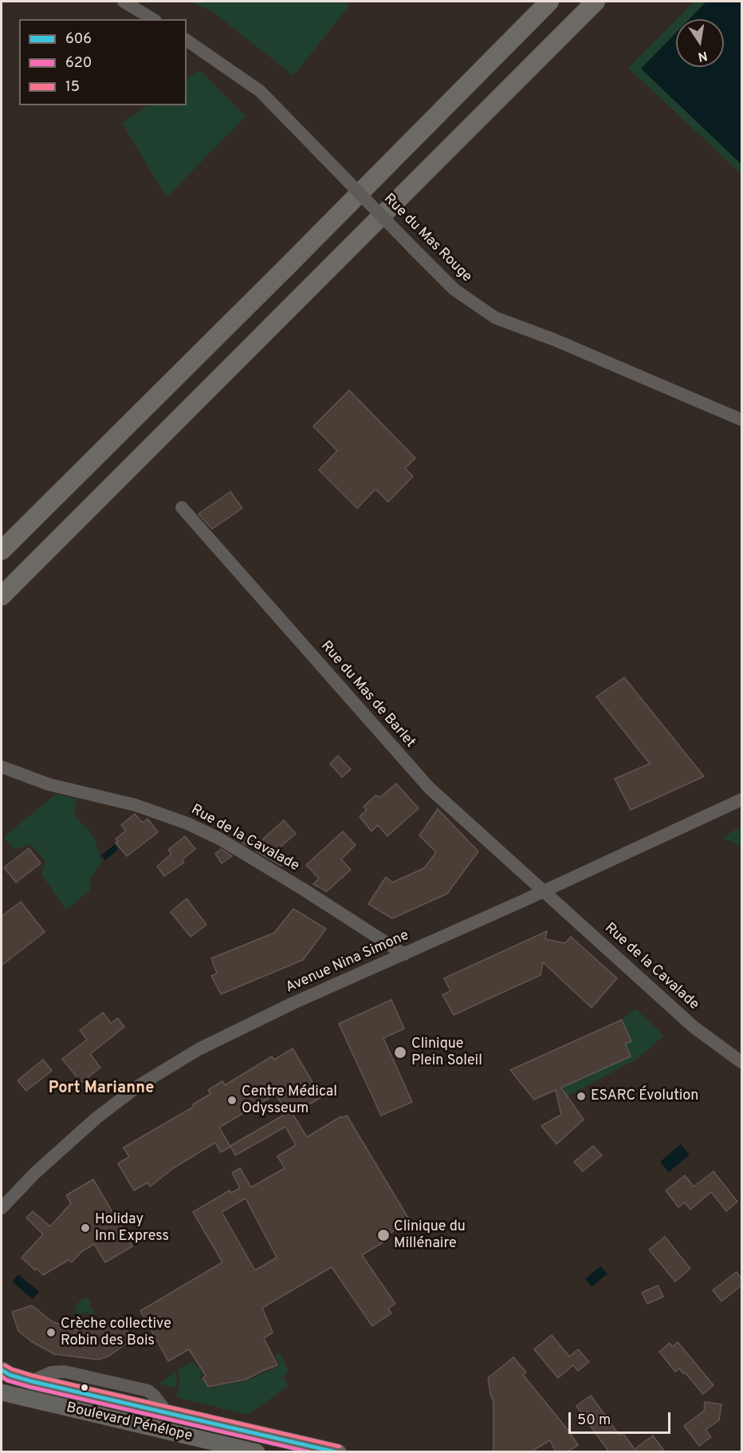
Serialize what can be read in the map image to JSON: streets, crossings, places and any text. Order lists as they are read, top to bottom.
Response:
{
  "streets": {
    "main road": ["Boulevard Pénélope"],
    "street": [
      "Rue du Mas Rouge",
      "Rue du Mas de Barlet",
      "Rue de la Cavalade",
      "Avenue Nina Simone"
    ]
  },
  "crossings": [
    ["Rue du Mas de Barlet", "Rue de la Cavalade"],
    ["Rue du Mas de Barlet", "Avenue Nina Simone"],
    ["Rue de la Cavalade", "Avenue Nina Simone"]
  ],
  "districts": ["Port Marianne"],
  "places": [
    "Clinique Plein Soleil",
    "ESARC Évolution",
    "Centre Médical Odysseum",
    "Holiday Inn Express",
    "Clinique du Millénaire",
    "Crèche collective Robin des Bois"
  ],
  "lines": ["transit line 15", "transit line 606", "transit line 620"],
  "legend": ["606", "620", "15"],
  "scale_bar": "50 m",
  "north": "bottom"
}
